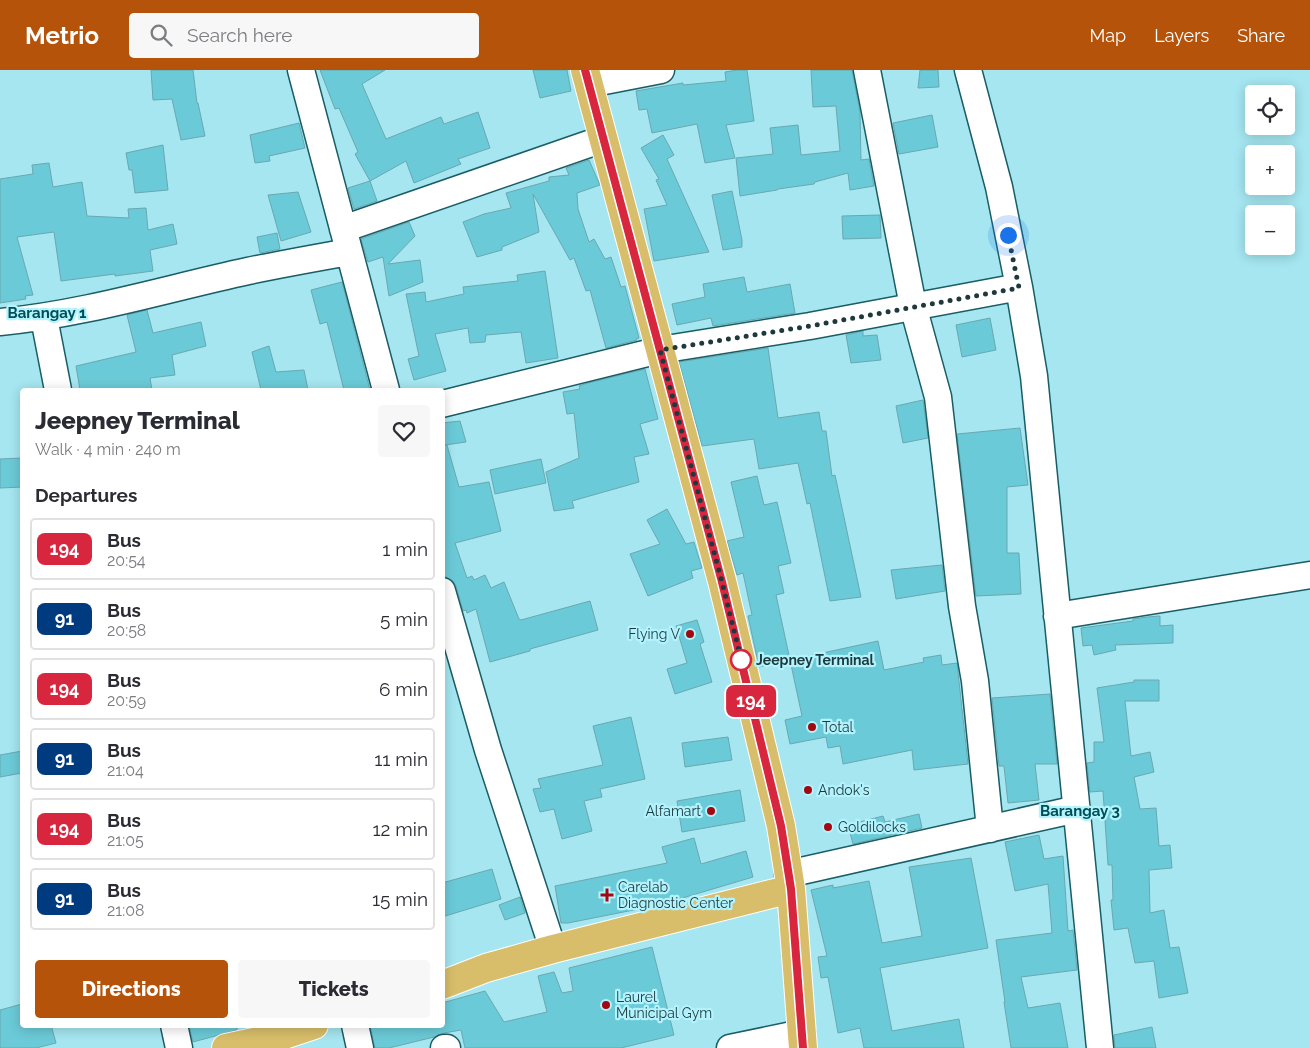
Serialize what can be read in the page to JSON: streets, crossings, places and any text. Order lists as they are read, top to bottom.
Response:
{
  "districts": ["Barangay 1", "Barangay 3"],
  "places": {
    "other": [
      "Flying V",
      "Jeepney Terminal",
      "Total",
      "Andok's",
      "Alfamart",
      "Goldilocks",
      "Laurel Municipal Gym"
    ],
    "health": ["Carelab Diagnostic Center"]
  },
  "lines": ["bus line 194"],
  "page": {
    "header": "Metrio",
    "search": "Search here",
    "nav": ["Map", "Layers", "Share"],
    "on_map": "194",
    "map_buttons": ["+", "−"],
    "heading": [
      ["Jeepney Terminal", "Walk · 4 min · 240 m"],
      "Departures"
    ],
    "list": [
      {
        "mark": "194",
        "name": "Bus",
        "note": "20:54",
        "value": "1 min"
      },
      {
        "mark": "91",
        "name": "Bus",
        "note": "20:58",
        "value": "5 min"
      },
      {
        "mark": "194",
        "name": "Bus",
        "note": "20:59",
        "value": "6 min"
      },
      {
        "mark": "91",
        "name": "Bus",
        "note": "21:04",
        "value": "11 min"
      },
      {
        "mark": "194",
        "name": "Bus",
        "note": "21:05",
        "value": "12 min"
      },
      {
        "mark": "91",
        "name": "Bus",
        "note": "21:08",
        "value": "15 min"
      }
    ],
    "buttons": ["Directions", "Tickets"]
  }
}
